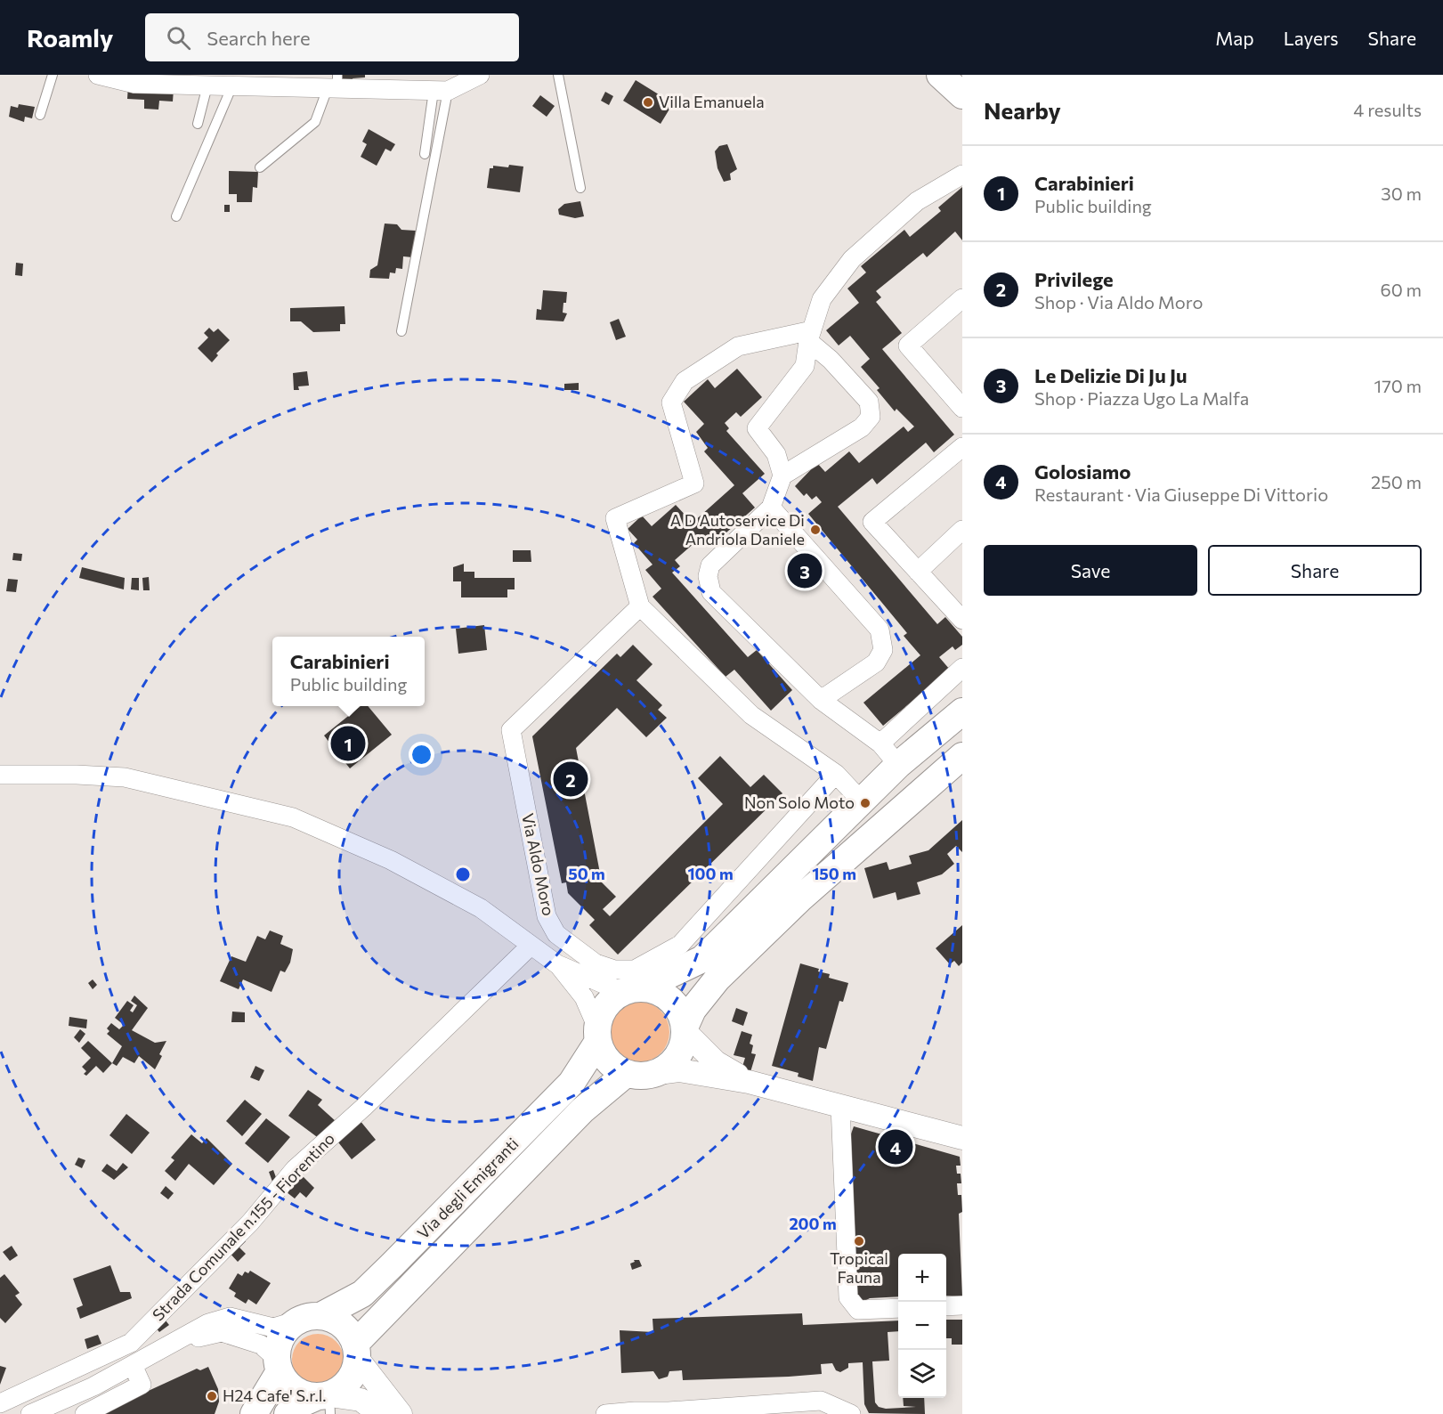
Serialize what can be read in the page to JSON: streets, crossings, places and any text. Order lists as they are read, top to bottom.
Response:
{
  "streets": {
    "main road": ["Via degli Emigranti"],
    "street": ["Via Aldo Moro", "Strada Comunale n.155 - Fiorentino"]
  },
  "places": [
    "Villa Emanuela",
    "A D Autoservice Di Andriola Daniele",
    "Non Solo Moto",
    "Tropical Fauna",
    "H24 Cafe' S.r.l."
  ],
  "page": {
    "header": "Roamly",
    "search": "Search here",
    "nav": ["Map", "Layers", "Share"],
    "heading": ["Nearby", "4 results"],
    "list": [
      {
        "mark": "1",
        "name": "Carabinieri",
        "note": "Public building",
        "value": "30 m"
      },
      {
        "mark": "2",
        "name": "Privilege",
        "note": "Shop · Via Aldo Moro",
        "value": "60 m"
      },
      {
        "mark": "3",
        "name": "Le Delizie Di Ju Ju",
        "note": "Shop · Piazza Ugo La Malfa",
        "value": "170 m"
      },
      {
        "mark": "4",
        "name": "Golosiamo",
        "note": "Restaurant · Via Giuseppe Di Vittorio",
        "value": "250 m"
      }
    ],
    "buttons": ["Save", "Share"],
    "pins": [
      "3",
      "1",
      "2",
      "4"
    ],
    "popup": ["Carabinieri", "Public building"],
    "map_buttons": ["+", "−"]
  },
  "rings": [
    "50 m",
    "100 m",
    "150 m",
    "200 m"
  ]
}
